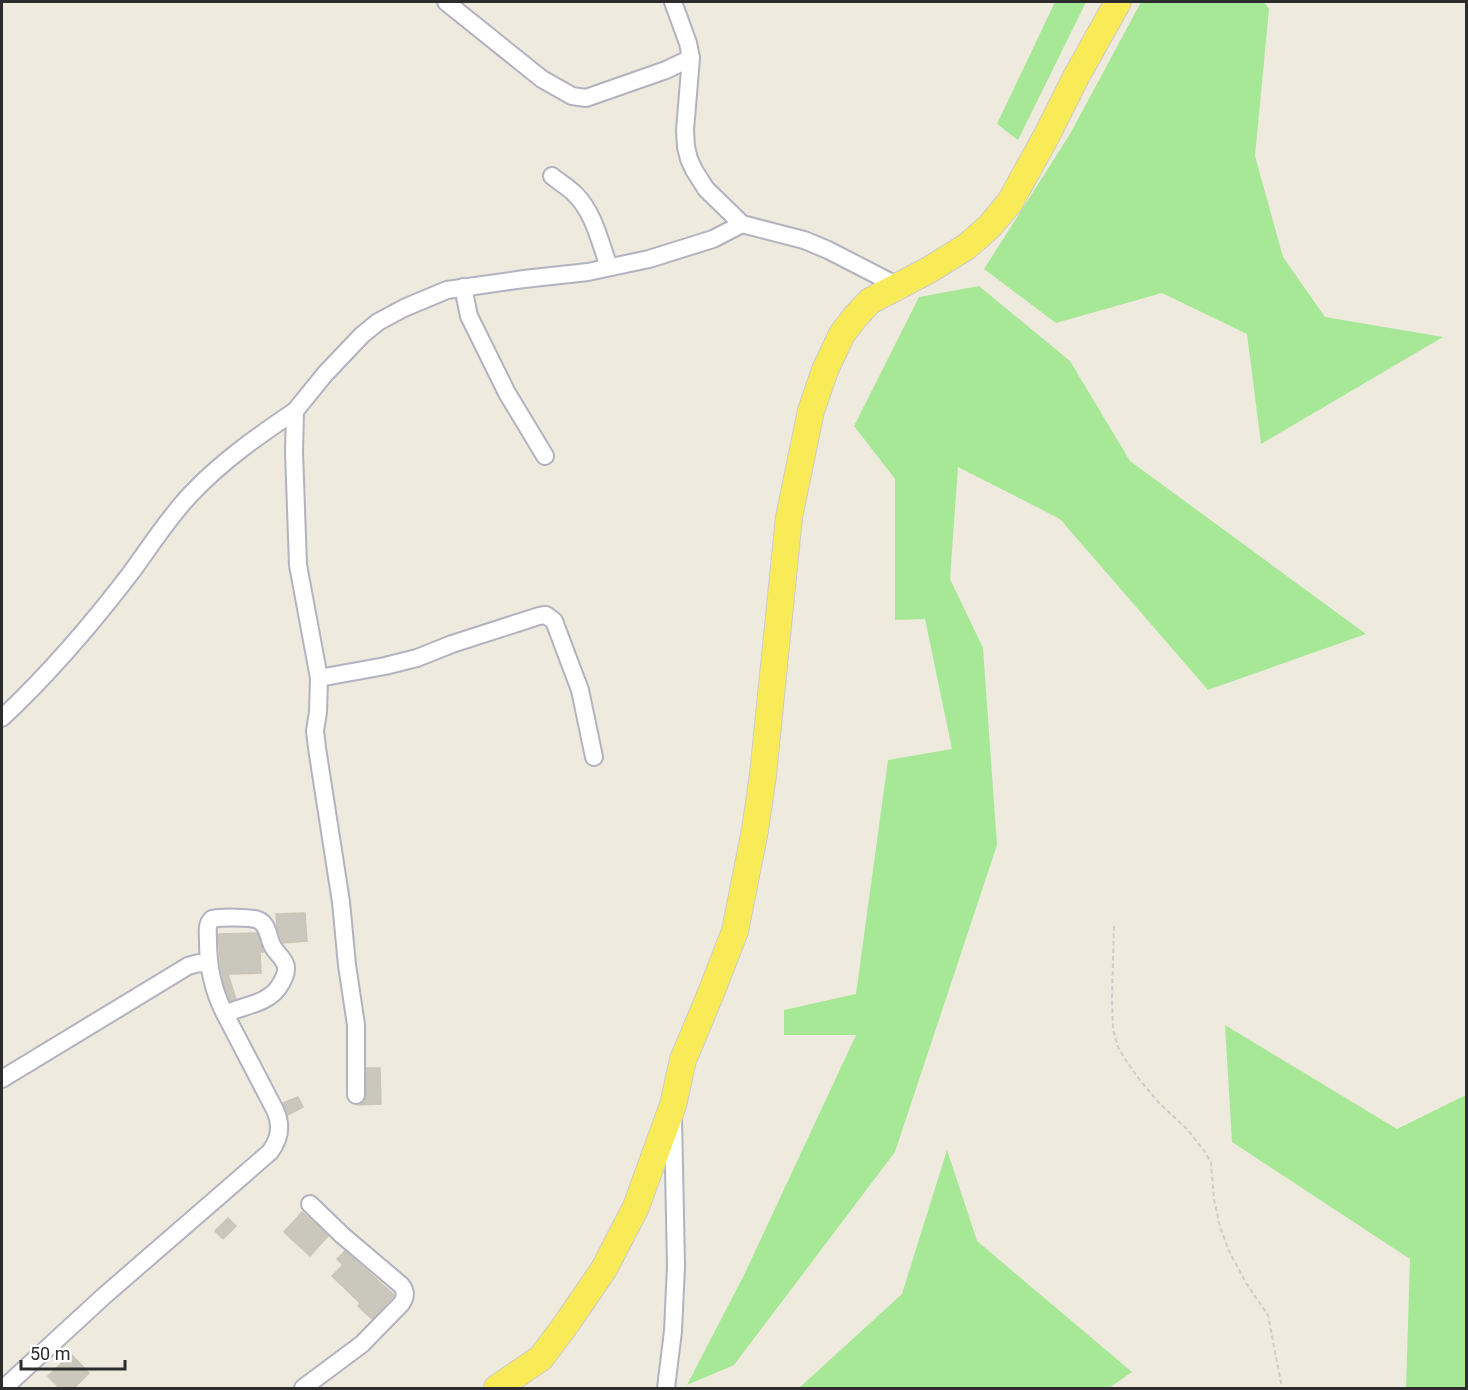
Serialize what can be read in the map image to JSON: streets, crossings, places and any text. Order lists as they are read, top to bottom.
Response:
{
  "scale_bar": "50 m"
}
